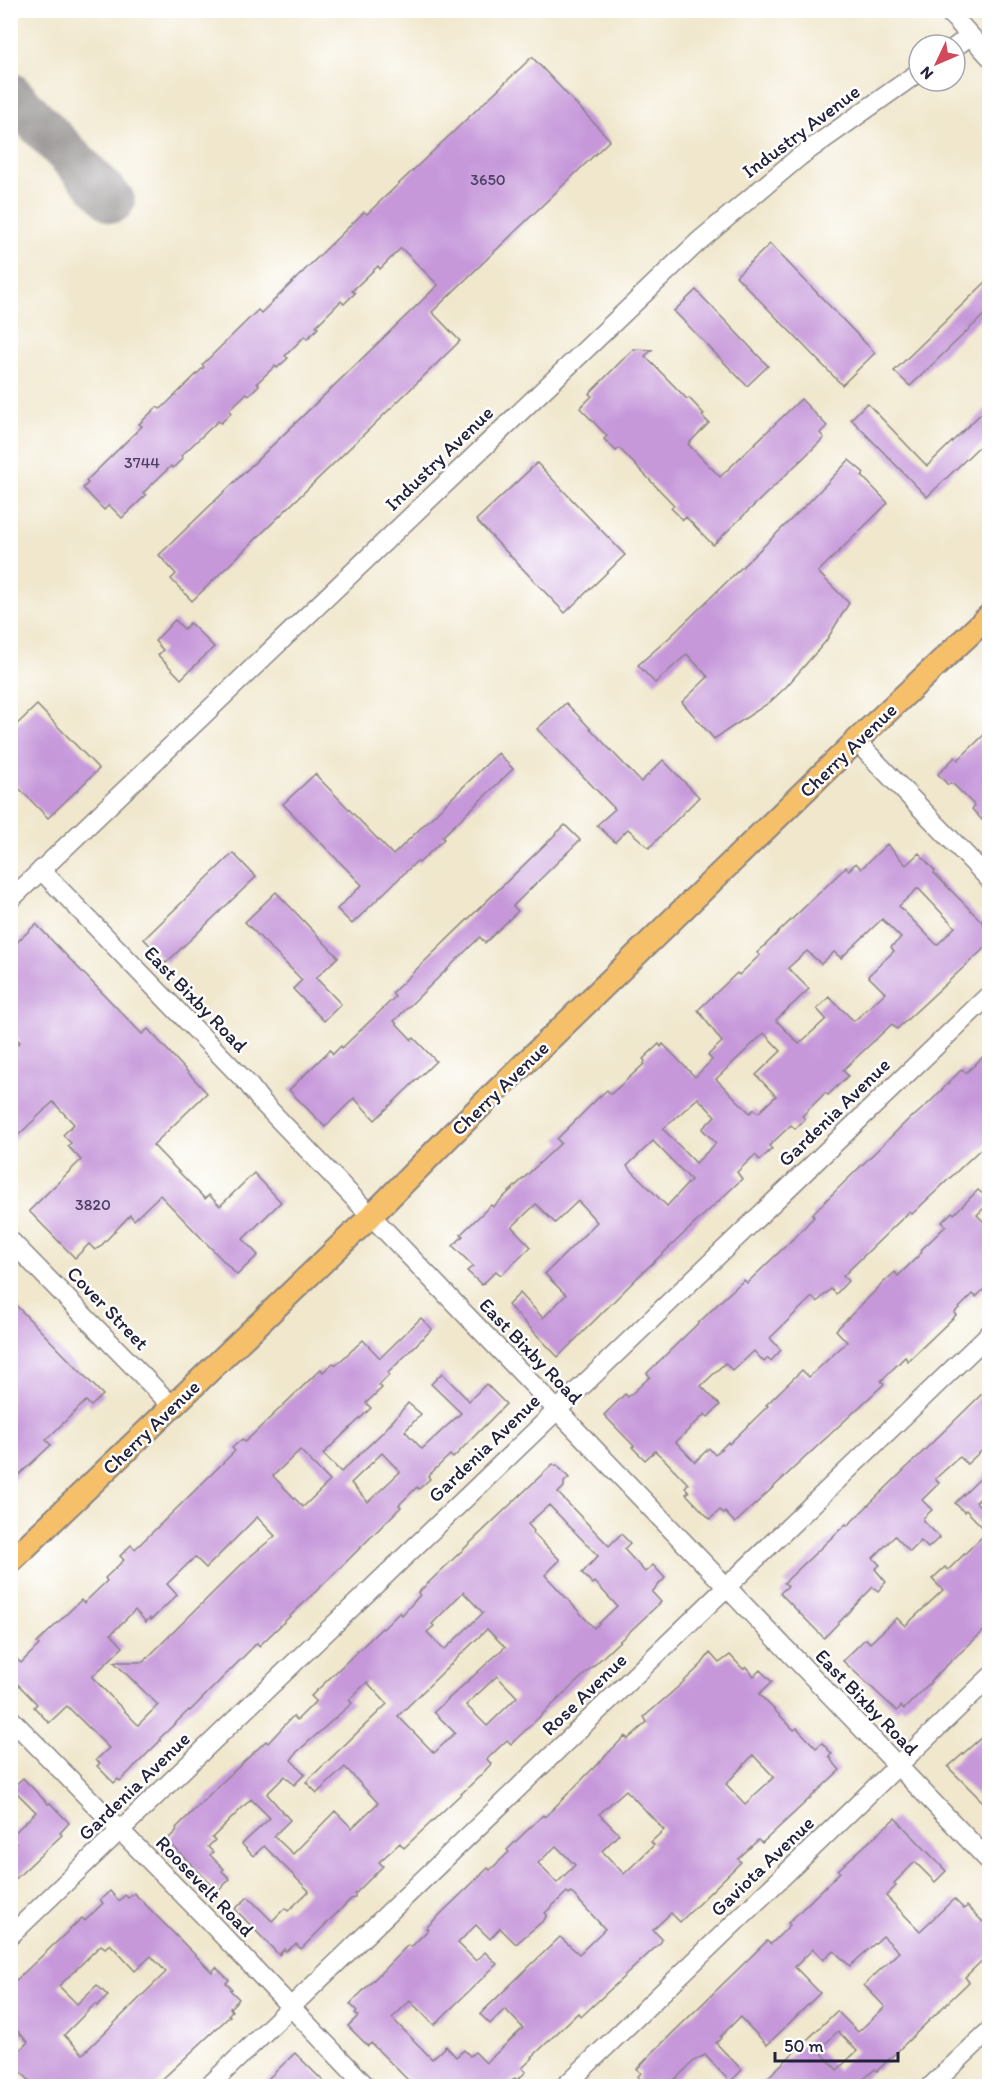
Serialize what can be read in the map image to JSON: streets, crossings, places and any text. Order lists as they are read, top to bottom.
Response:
{
  "streets": {
    "main road": ["Cherry Avenue"],
    "street": [
      "Industry Avenue",
      "East Bixby Road",
      "Gardenia Avenue",
      "Cover Street",
      "Rose Avenue",
      "Gaviota Avenue",
      "Roosevelt Road"
    ]
  },
  "crossings": [
    ["Industry Avenue", "East Bixby Road"],
    ["Cherry Avenue", "East Bixby Road"],
    ["Cherry Avenue", "Cover Street"],
    ["East Bixby Road", "Gardenia Avenue"],
    ["East Bixby Road", "Rose Avenue"],
    ["East Bixby Road", "Gaviota Avenue"],
    ["Gardenia Avenue", "Roosevelt Road"],
    ["Rose Avenue", "Roosevelt Road"]
  ],
  "house_numbers": ["3650", "3744", "3820"],
  "scale_bar": "50 m",
  "north": "bottom left"
}
